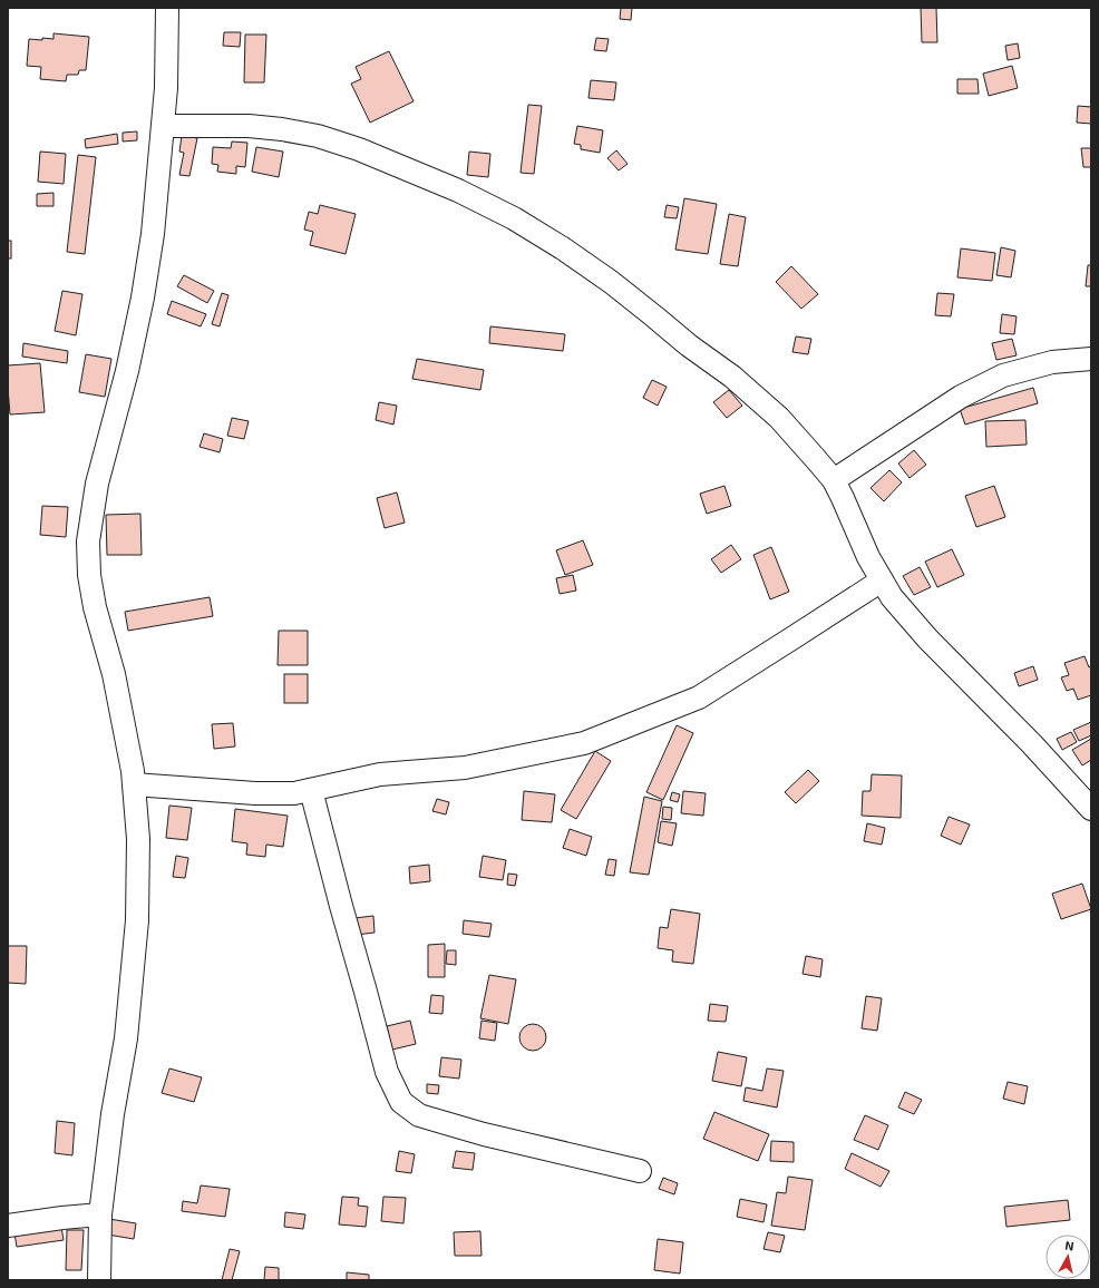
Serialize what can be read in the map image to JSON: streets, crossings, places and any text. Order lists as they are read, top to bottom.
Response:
{
  "north": "top"
}
